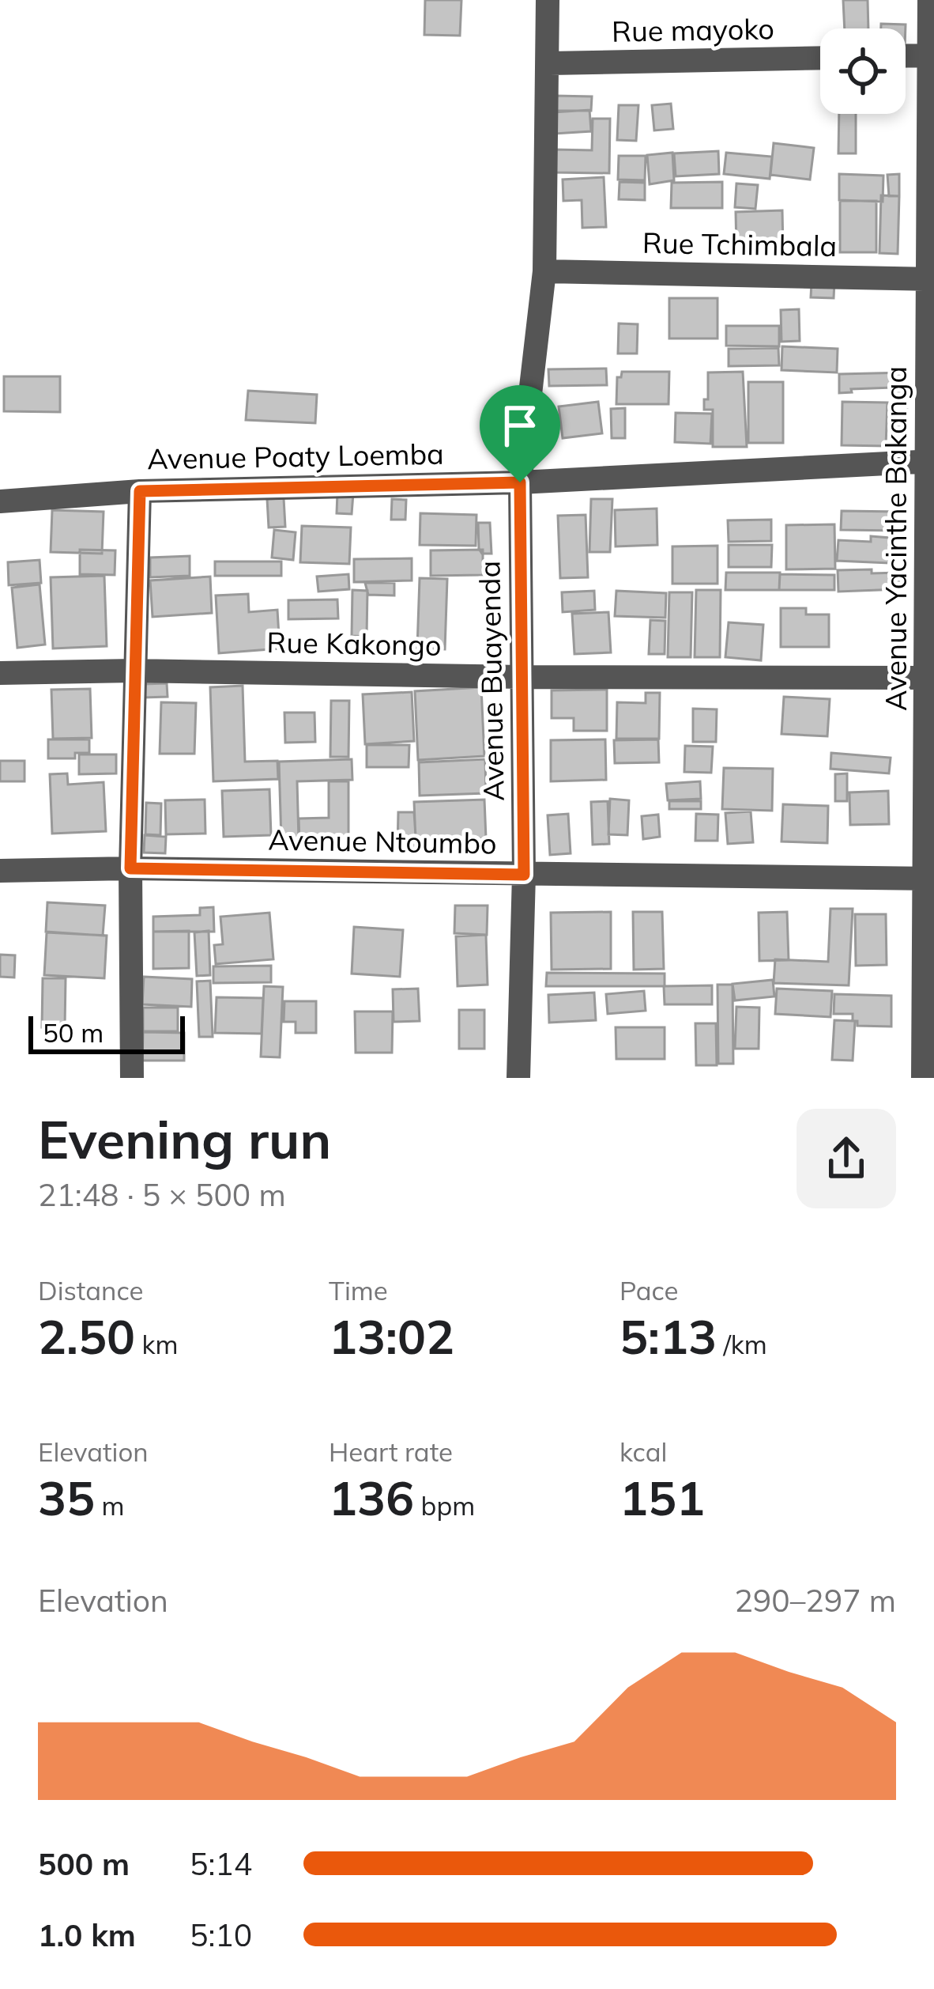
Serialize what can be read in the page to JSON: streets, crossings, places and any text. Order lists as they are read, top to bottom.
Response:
{
  "streets": {
    "street": [
      "Rue mayoko",
      "Rue Tchimbala",
      "Avenue Poaty Loemba",
      "Avenue Yacinthe Bakanga",
      "Rue Kakongo",
      "Avenue Buayenda",
      "Avenue Ntoumbo"
    ]
  },
  "crossings": [
    ["Rue mayoko", "Avenue Buayenda"],
    ["Rue Tchimbala", "Avenue Yacinthe Bakanga"],
    ["Rue Tchimbala", "Avenue Buayenda"],
    ["Avenue Poaty Loemba", "Avenue Yacinthe Bakanga"],
    ["Avenue Poaty Loemba", "Avenue Buayenda"],
    ["Avenue Yacinthe Bakanga", "Rue Kakongo"],
    ["Avenue Yacinthe Bakanga", "Avenue Ntoumbo"],
    ["Rue Kakongo", "Avenue Buayenda"],
    ["Avenue Buayenda", "Avenue Ntoumbo"]
  ],
  "scale_bar": "50 m",
  "page": {
    "scale": "50 m",
    "heading": ["Evening run", "21:48 · 5 × 500 m"],
    "stats": [
      ["Distance", "2.50 km"],
      ["Time", "13:02"],
      ["Pace", "5:13 /km"],
      ["Elevation", "35 m"],
      ["Heart rate", "136 bpm"],
      ["kcal", "151"]
    ],
    "chart": ["Elevation", "290–297 m"],
    "list": [
      {
        "name": "500 m",
        "note": "5:14"
      },
      {
        "name": "1.0 km",
        "note": "5:10"
      }
    ]
  }
}
